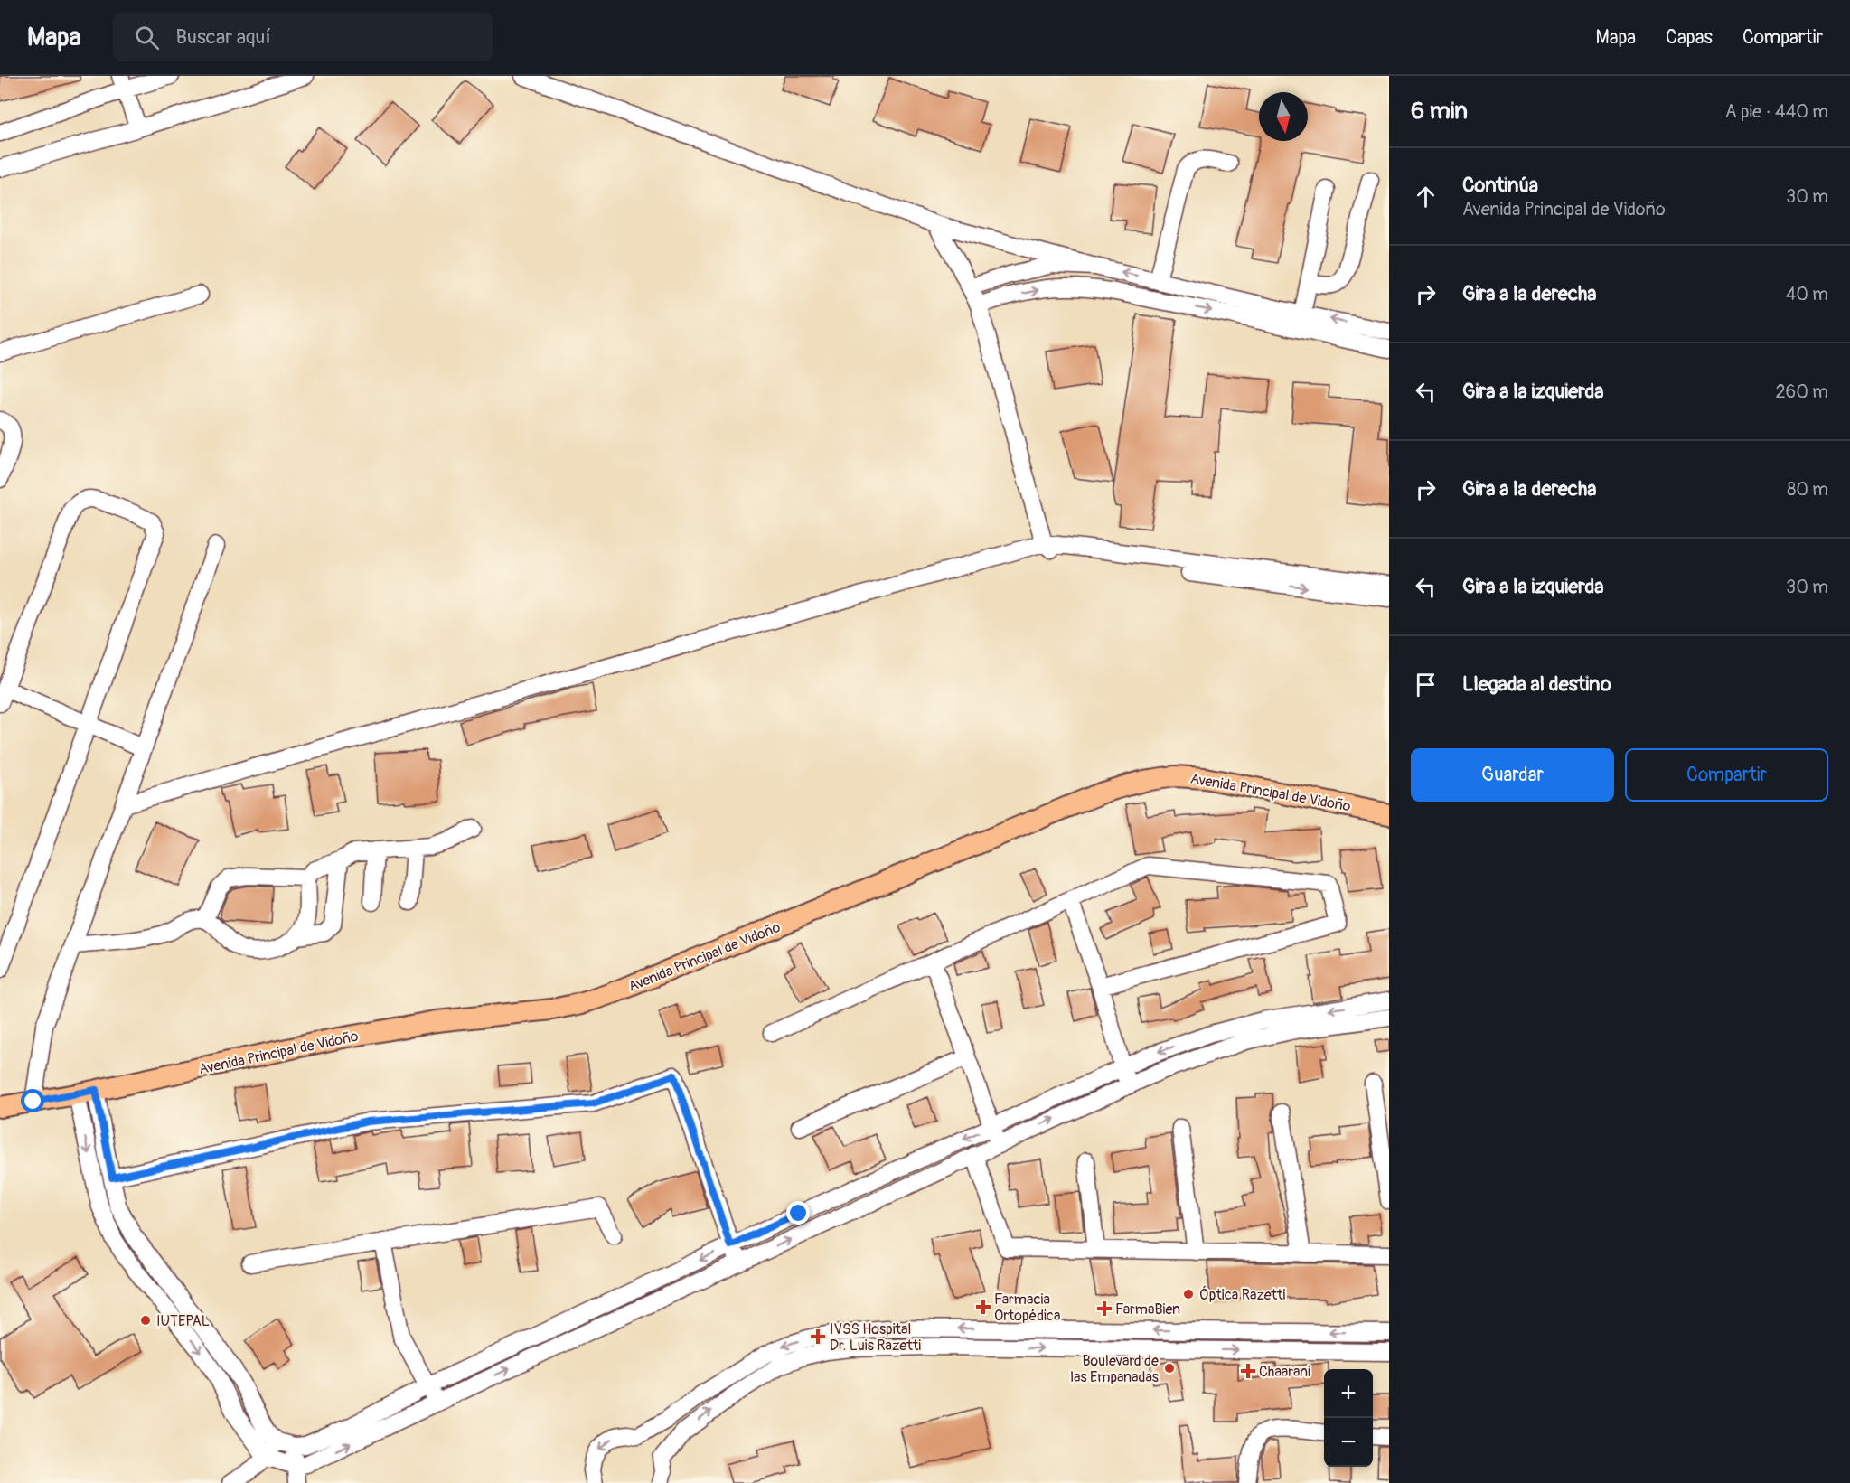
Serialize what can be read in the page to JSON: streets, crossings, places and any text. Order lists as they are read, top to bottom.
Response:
{
  "streets": {
    "main road": ["Avenida Principal de Vidoño"]
  },
  "places": {
    "other": ["Óptica Razetti", "IUTEPAL", "Boulevard de las Empanadas"],
    "health": [
      "Farmacia Ortopédica",
      "FarmaBien",
      "IVSS Hospital Dr. Luis Razetti",
      "Chaarani"
    ]
  },
  "north": "bottom",
  "page": {
    "header": "Mapa",
    "search": "Buscar aquí",
    "nav": ["Mapa", "Capas", "Compartir"],
    "heading": ["6 min", "A pie · 440 m"],
    "list": [
      ["Continúa", "Avenida Principal de Vidoño", "30 m"],
      ["Gira a la derecha", "40 m"],
      ["Gira a la izquierda", "260 m"],
      ["Gira a la derecha", "80 m"],
      ["Gira a la izquierda", "30 m"],
      "Llegada al destino"
    ],
    "buttons": ["Guardar", "Compartir"],
    "map_buttons": ["+", "−"]
  }
}
